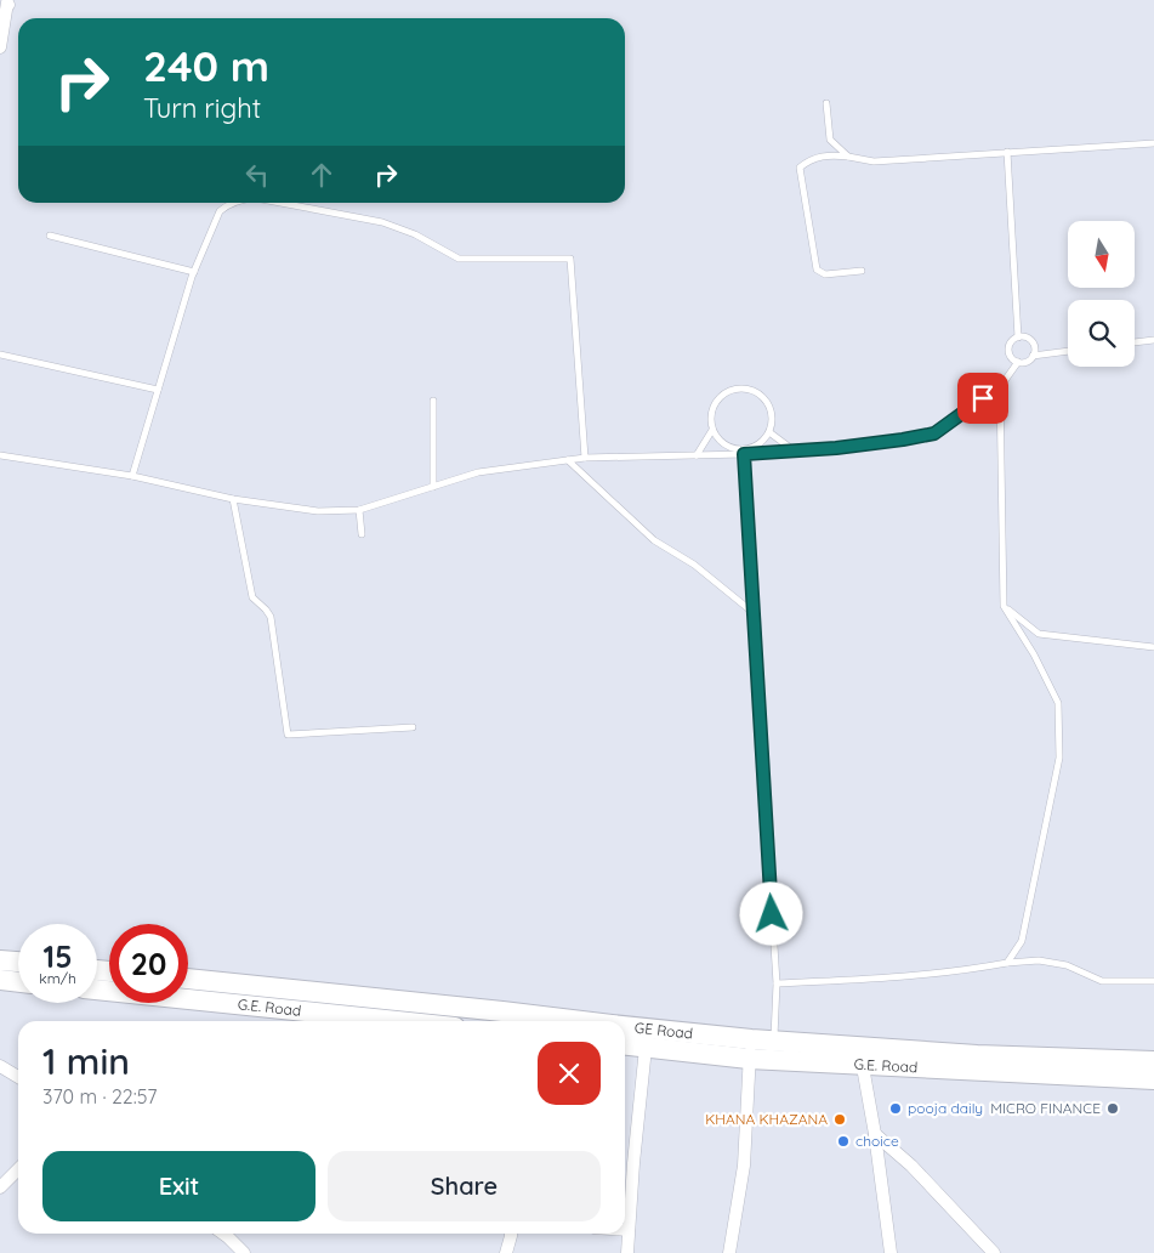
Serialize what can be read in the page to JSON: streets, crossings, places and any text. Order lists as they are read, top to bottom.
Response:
{
  "streets": {
    "main road": ["G.E. Road", "GE Road"]
  },
  "crossings": [
    ["G.E. Road", "GE Road"]
  ],
  "places": [
    "pooja daily",
    "MICRO FINANCE",
    "KHANA KHAZANA",
    "choice"
  ],
  "north": "bottom",
  "page": {
    "turn": ["240 m", "Turn right"],
    "speed": "15 km/h",
    "limit": "20",
    "heading": ["1 min", "370 m · 22:57"],
    "buttons": ["Exit", "Share"]
  }
}
